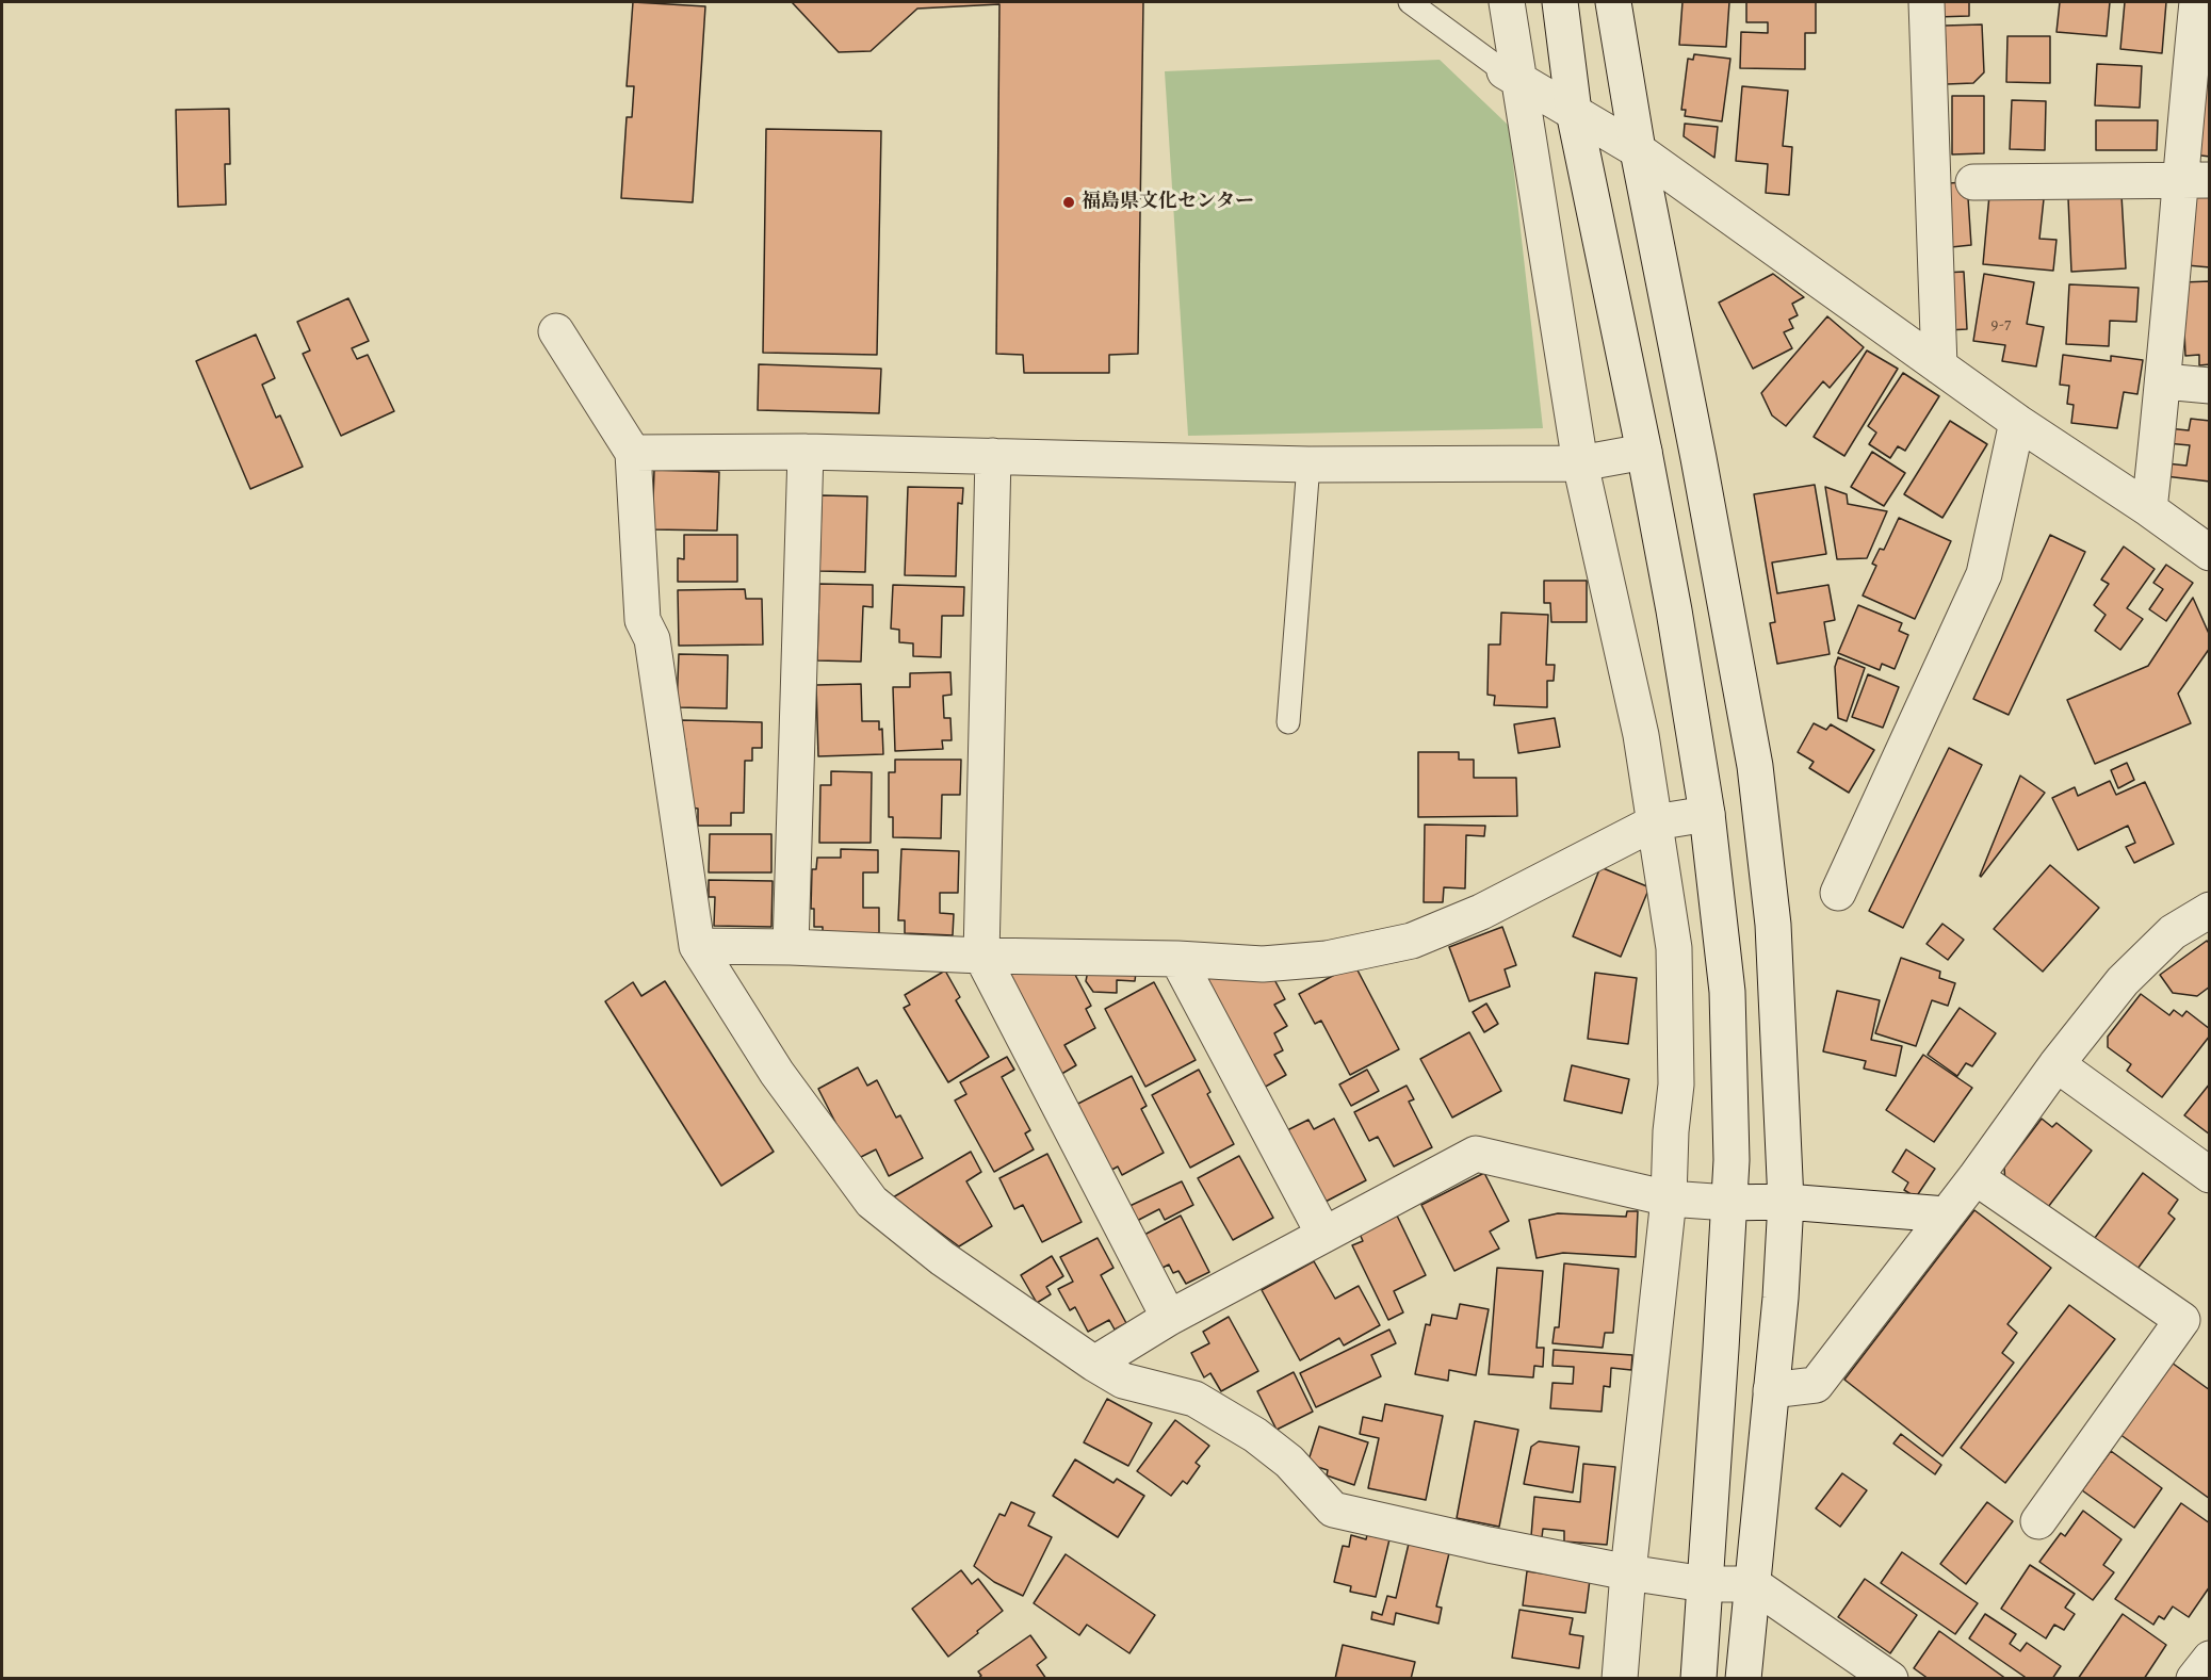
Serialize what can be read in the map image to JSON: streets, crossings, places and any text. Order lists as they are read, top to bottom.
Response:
{
  "places": ["福島県文化センター"],
  "house_numbers": ["9-7"]
}
